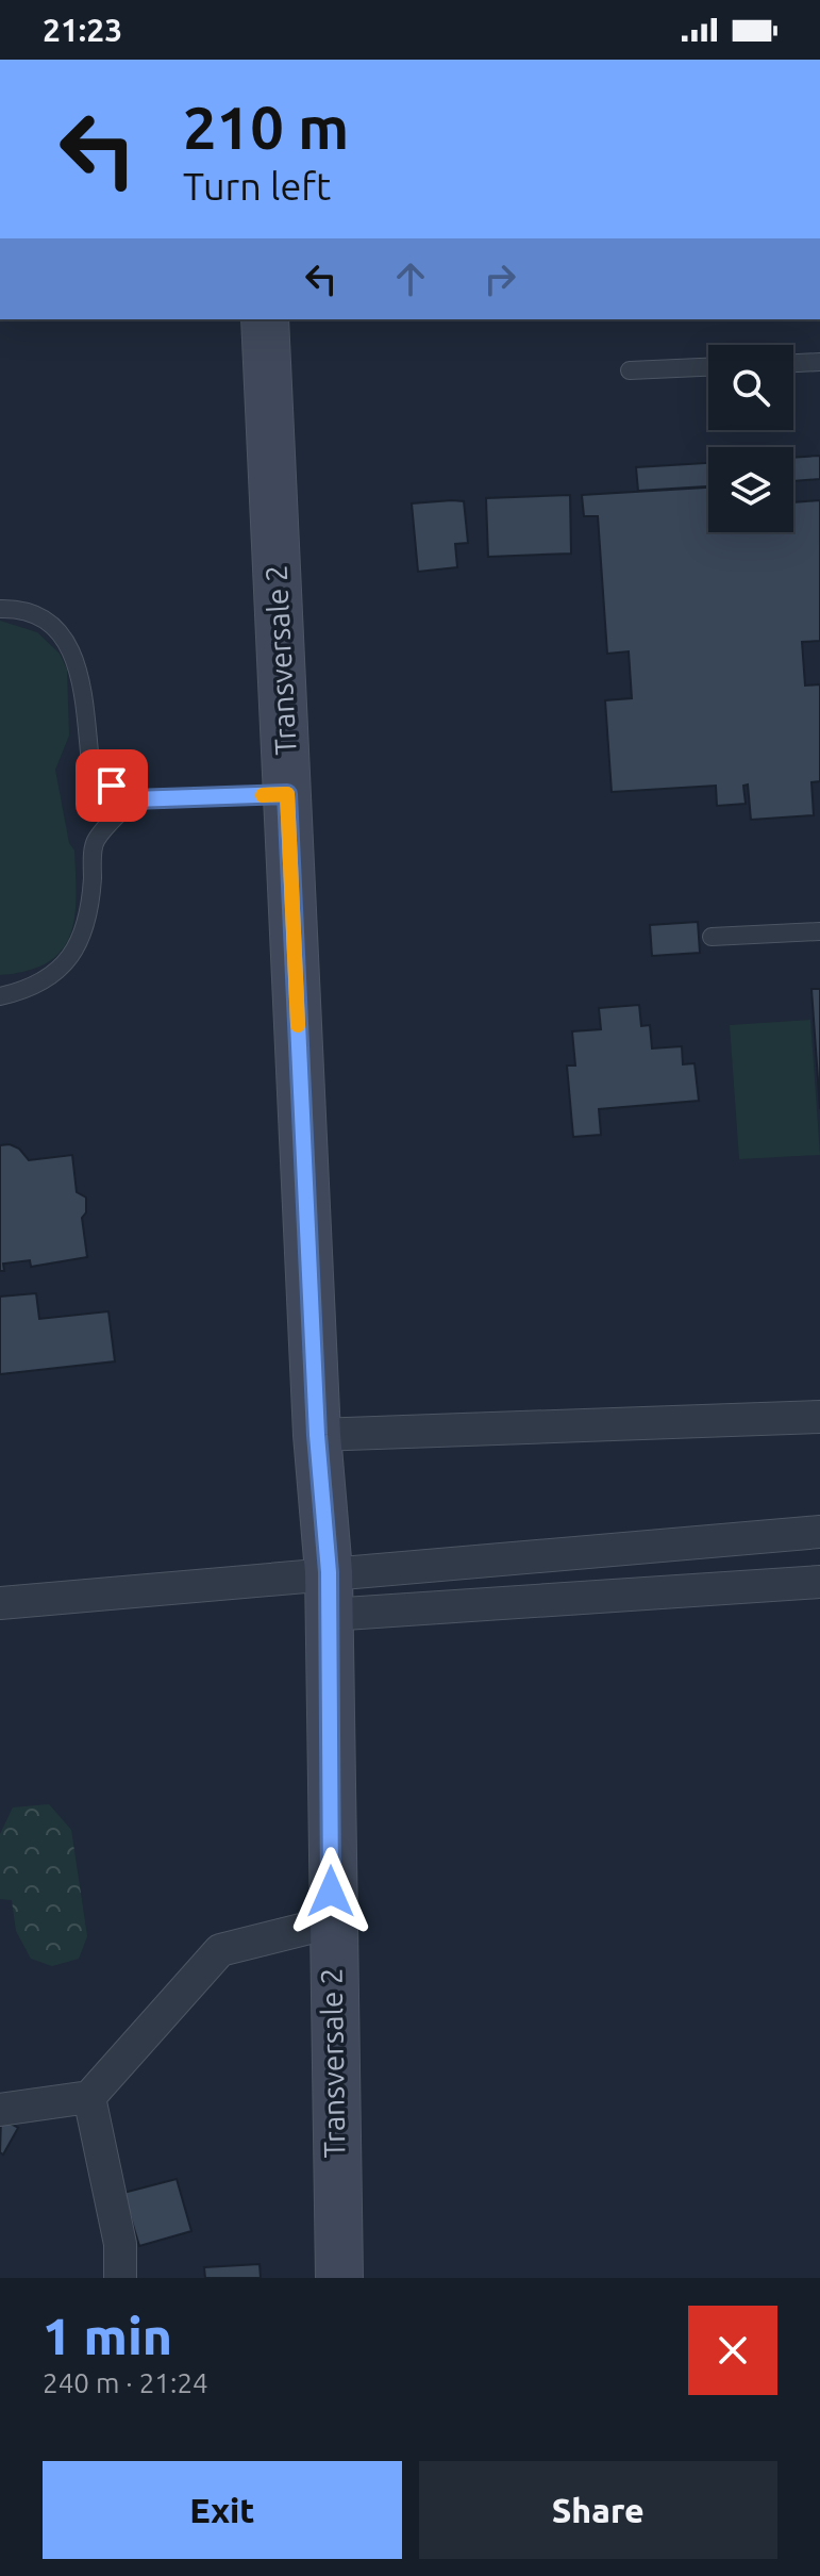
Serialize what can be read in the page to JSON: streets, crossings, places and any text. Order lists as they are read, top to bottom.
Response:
{
  "streets": {
    "main road": ["Transversale 2"]
  },
  "page": {
    "status": "21:23",
    "turn": ["210 m", "Turn left"],
    "heading": ["1 min", "240 m · 21:24"],
    "buttons": ["Exit", "Share"]
  }
}
